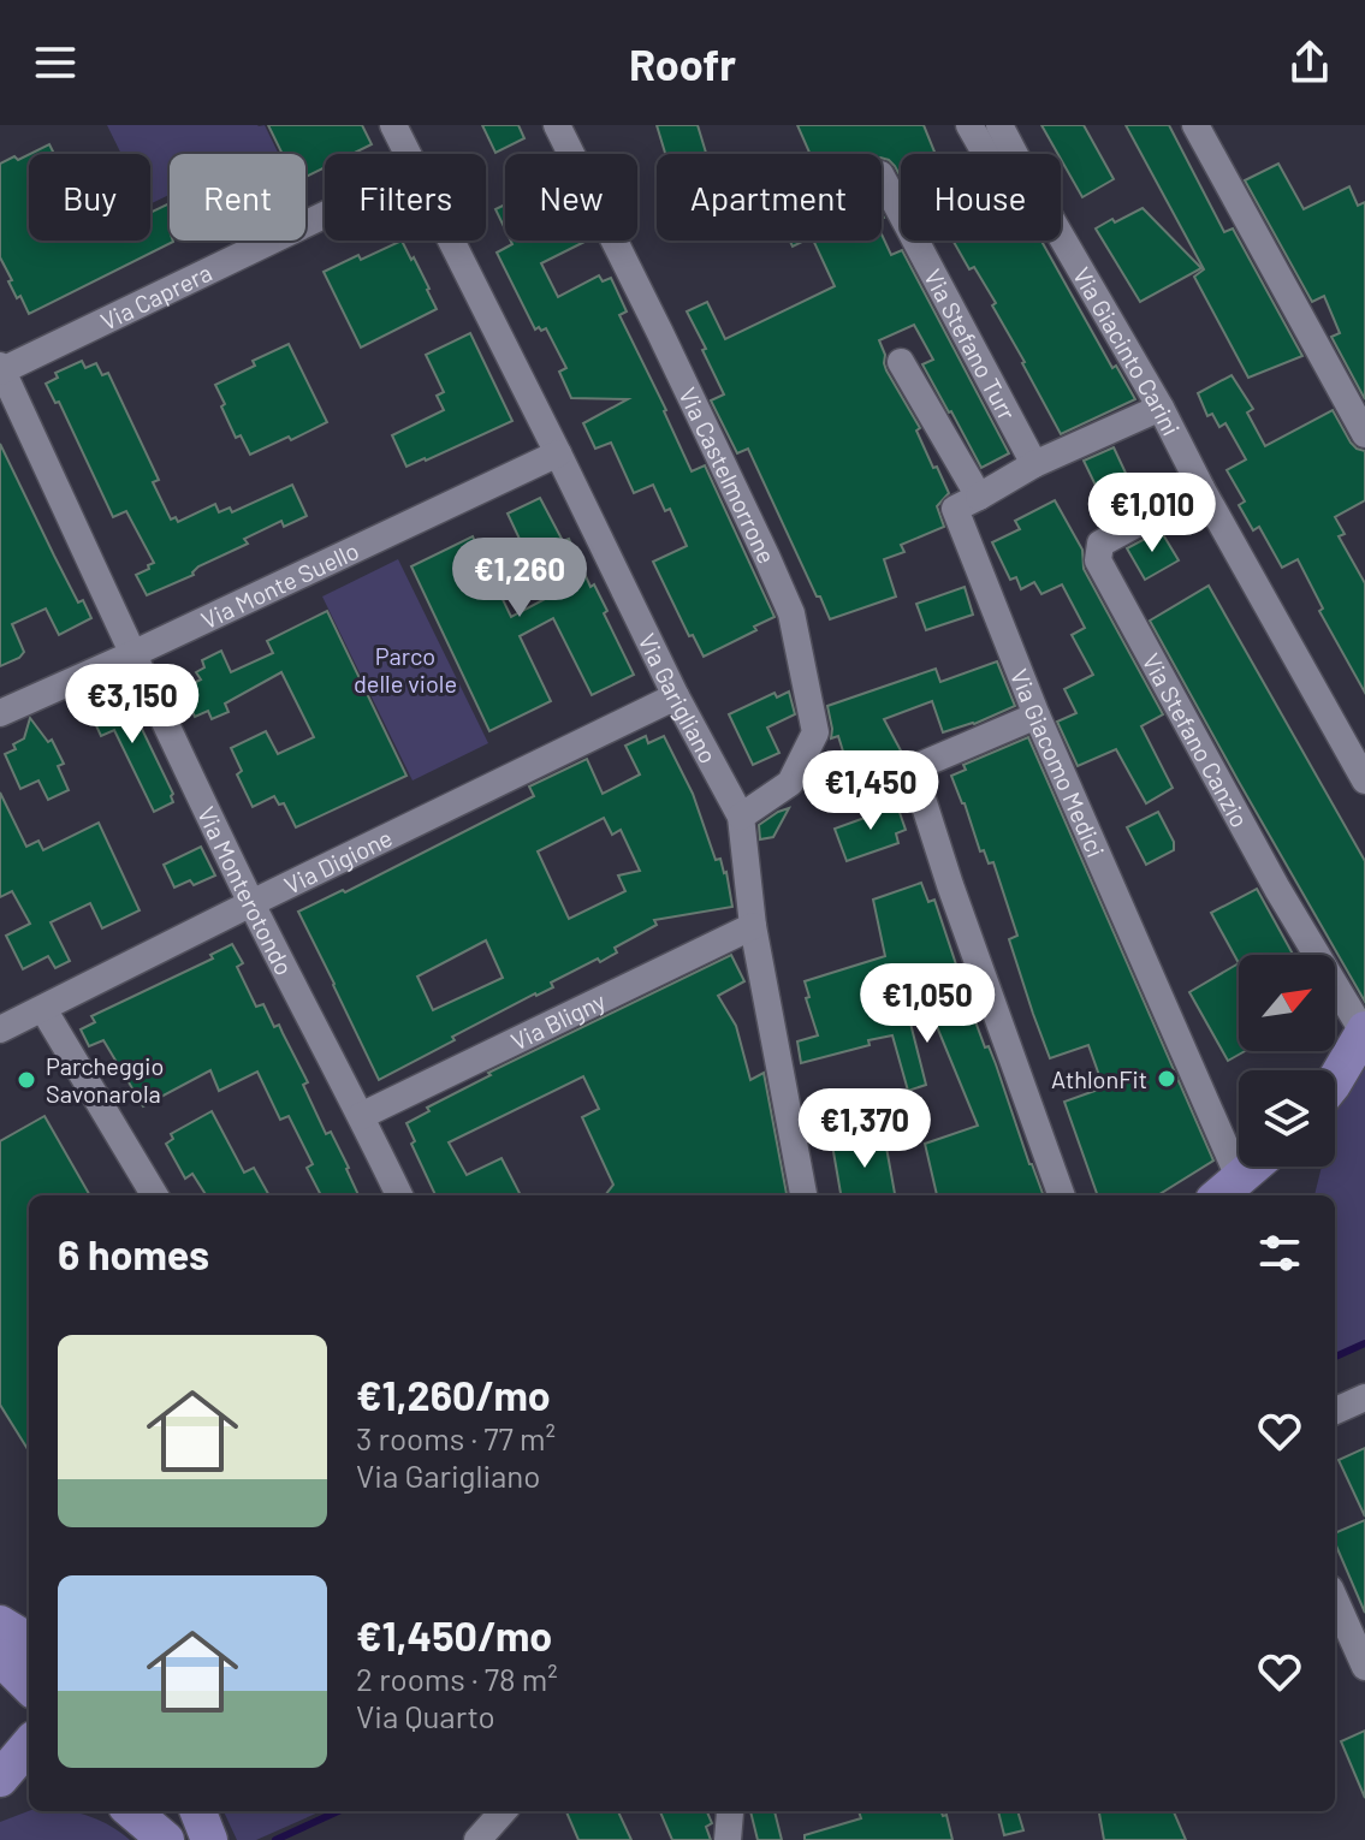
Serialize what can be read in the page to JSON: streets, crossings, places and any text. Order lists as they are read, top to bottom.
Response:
{
  "streets": {
    "street": [
      "Via Caprera",
      "Via Stefano Turr",
      "Via Giacinto Carini",
      "Via Castelmorrone",
      "Via Monte Suello",
      "Via Garigliano",
      "Via Stefano Canzio",
      "Via Giacomo Medici",
      "Via Digione",
      "Via Monterotondo",
      "Via Bligny"
    ]
  },
  "crossings": [
    ["Via Caprera", "Via Monterotondo"],
    ["Via Giacinto Carini", "Via Stefano Canzio"],
    ["Via Castelmorrone", "Via Garigliano"],
    ["Via Monte Suello", "Via Garigliano"],
    ["Via Monte Suello", "Via Monterotondo"],
    ["Via Garigliano", "Via Digione"],
    ["Via Garigliano", "Via Bligny"],
    ["Via Digione", "Via Monterotondo"],
    ["Via Monterotondo", "Via Bligny"]
  ],
  "parks": ["Parco delle viole"],
  "places": ["AthlonFit", "Parcheggio Savonarola"],
  "north": "top right",
  "page": {
    "header": "Roofr",
    "chip": [
      "Buy",
      "Rent",
      "Filters",
      "New",
      "Apartment",
      "House"
    ],
    "price": [
      "€1,010",
      "€1,260",
      "€3,150",
      "€1,450",
      "€1,050",
      "€1,370"
    ],
    "heading": "6 homes",
    "list": [
      {
        "name": "€1,260/mo",
        "note": "3 rooms · 77 m² · Via Garigliano"
      },
      {
        "name": "€1,450/mo",
        "note": "2 rooms · 78 m² · Via Quarto"
      }
    ]
  }
}
